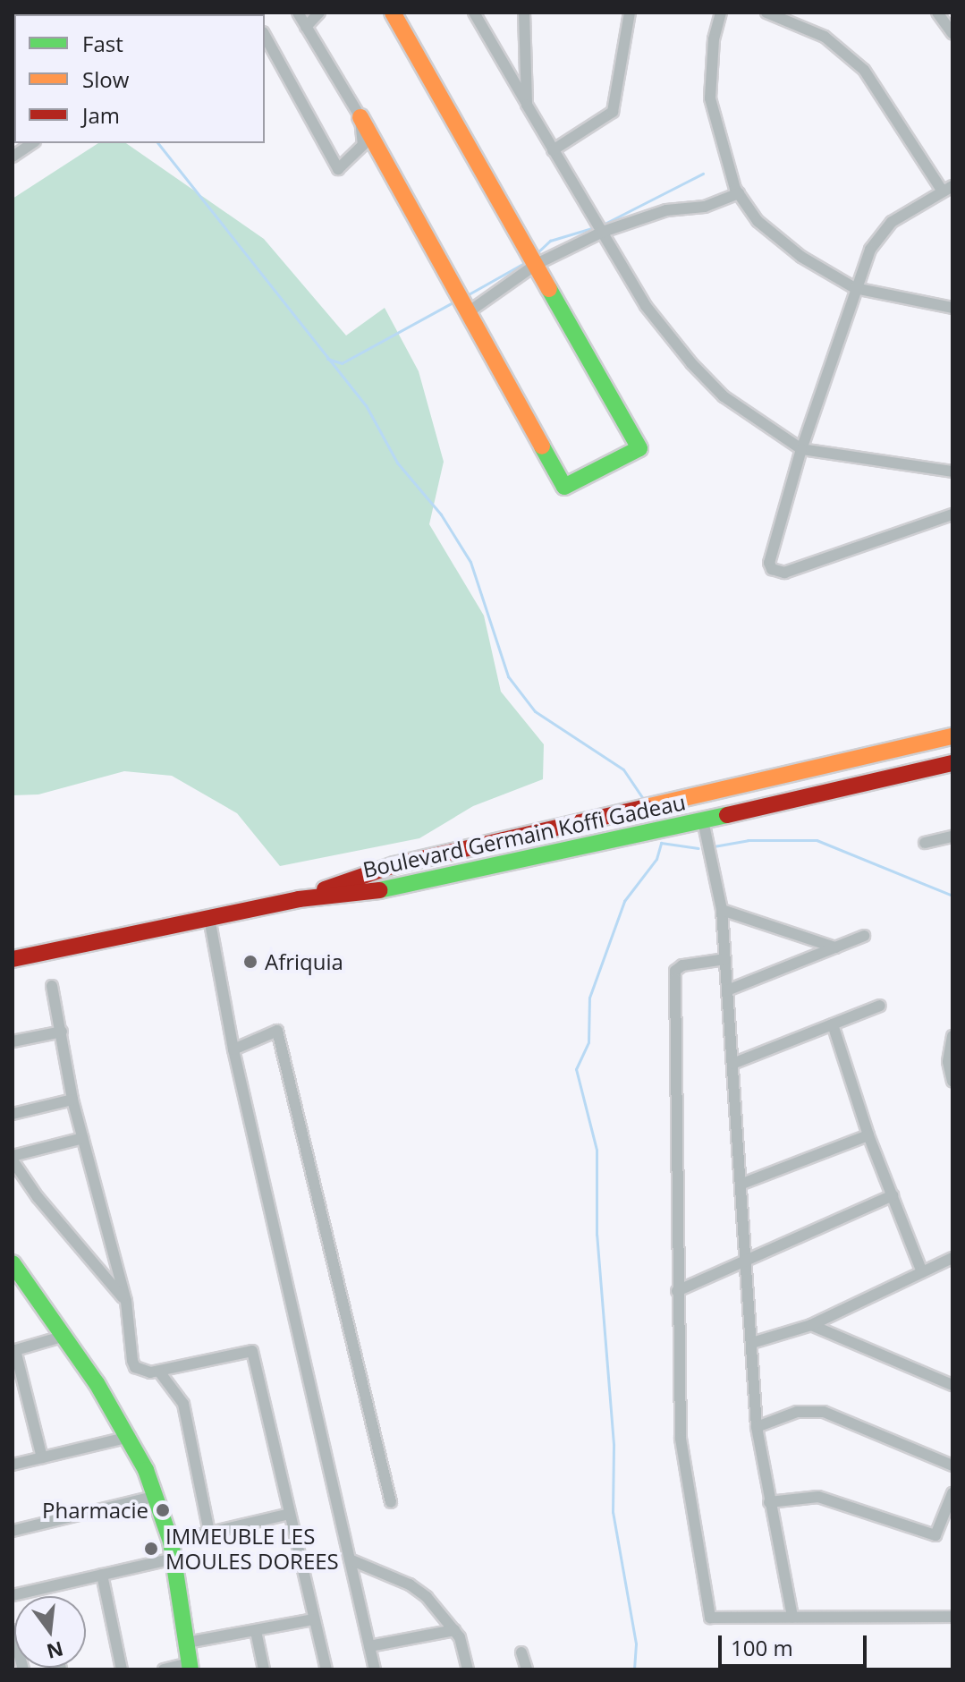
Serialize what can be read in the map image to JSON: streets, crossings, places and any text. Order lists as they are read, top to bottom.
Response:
{
  "streets": {
    "main road": ["Boulevard Germain Koffi Gadeau"]
  },
  "places": ["Afriquia", "Pharmacie", "IMMEUBLE LES MOULES DOREES"],
  "legend": ["Fast", "Slow", "Jam"],
  "scale_bar": "100 m",
  "north": "bottom"
}
